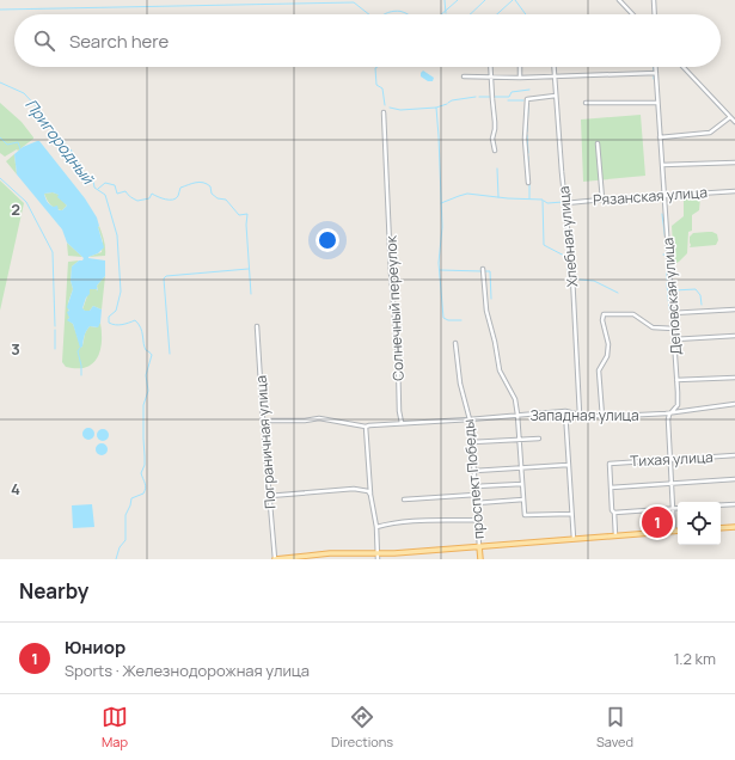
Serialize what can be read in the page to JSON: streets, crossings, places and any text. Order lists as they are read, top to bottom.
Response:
{
  "streets": {
    "main road": ["проспект Победы"],
    "street": [
      "Рязанская улица",
      "Хлебная улица",
      "Деповская улица",
      "Солнечный переулок",
      "Западная улица",
      "Пограничная улица",
      "Тихая улица"
    ]
  },
  "crossings": [
    ["Рязанская улица", "Хлебная улица"],
    ["Рязанская улица", "Деповская улица"],
    ["Хлебная улица", "Западная улица"],
    ["Деповская улица", "Западная улица"],
    ["Деповская улица", "Тихая улица"],
    ["Солнечный переулок", "Западная улица"],
    ["Западная улица", "Пограничная улица"],
    ["Западная улица", "проспект Победы"]
  ],
  "water": ["Пригородный"],
  "page": {
    "search": "Search here",
    "pins": "1",
    "heading": "Nearby",
    "list": [
      {
        "mark": "1",
        "name": "Юниор",
        "note": "Sports · Железнодорожная улица",
        "value": "1.2 km"
      }
    ],
    "nav": ["Map", "Directions", "Saved"]
  },
  "grid": {
    "rows": ["2", "3", "4"]
  }
}
